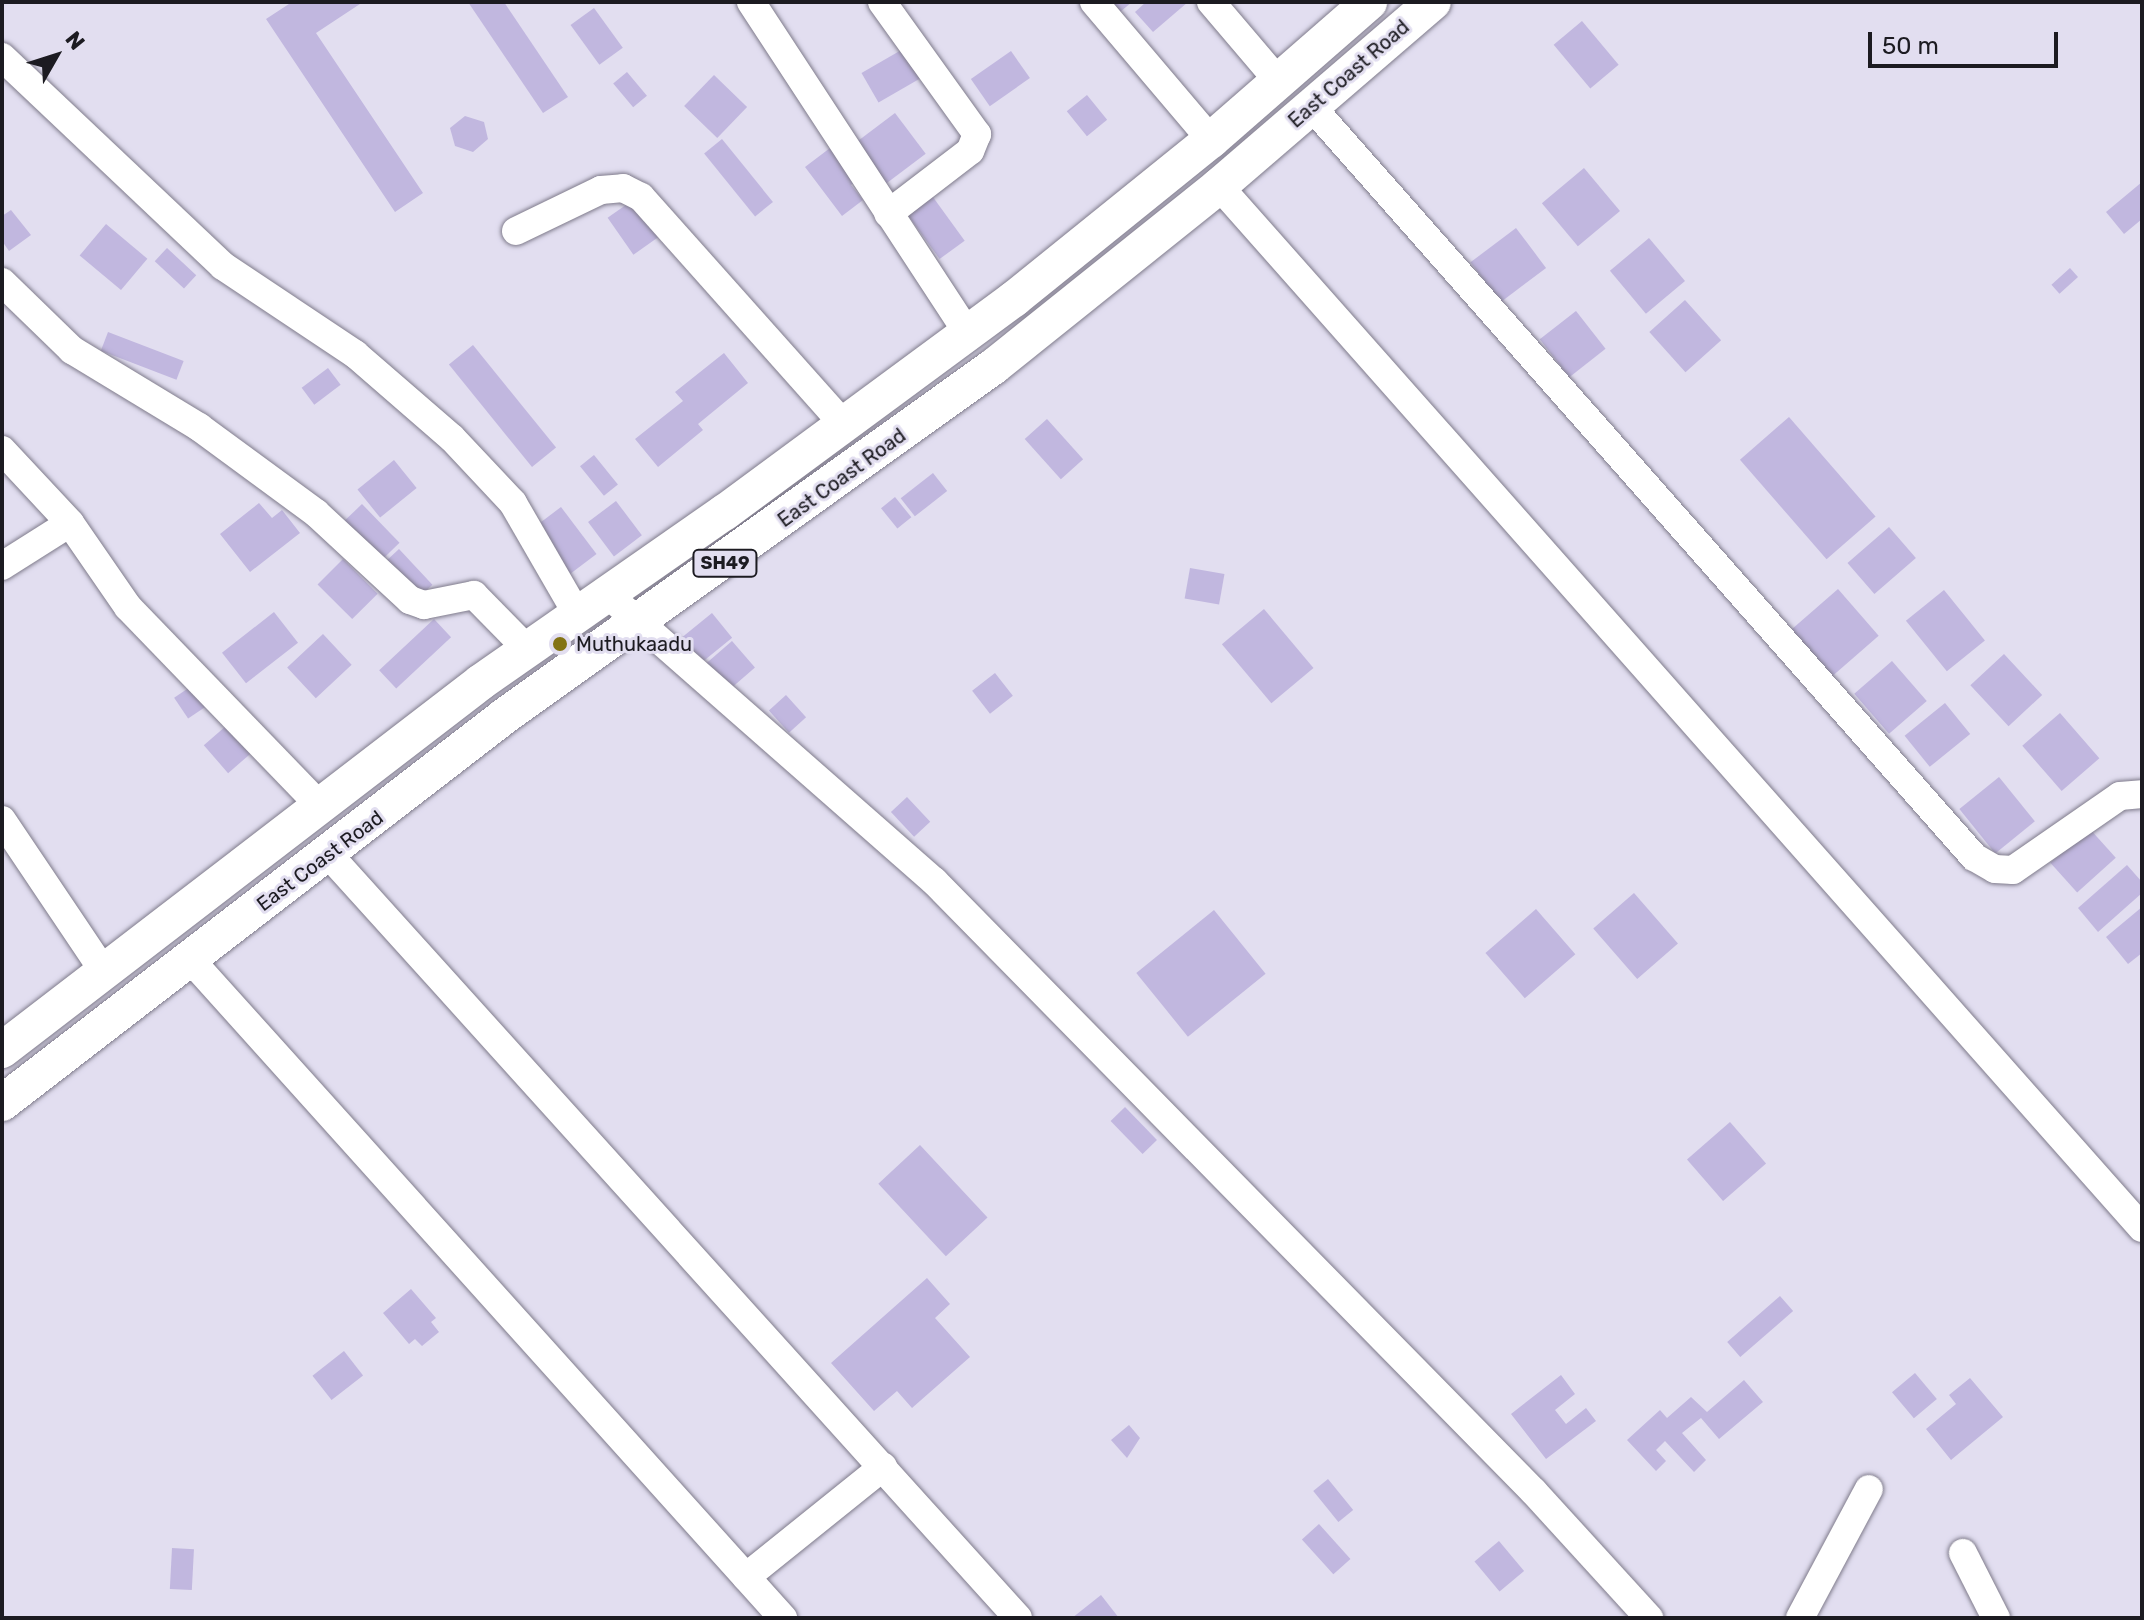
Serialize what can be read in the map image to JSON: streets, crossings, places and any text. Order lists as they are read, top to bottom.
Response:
{
  "streets": {
    "main road": ["East Coast Road", "SH49"]
  },
  "places": ["Muthukaadu"],
  "scale_bar": "50 m",
  "north": "top right"
}
